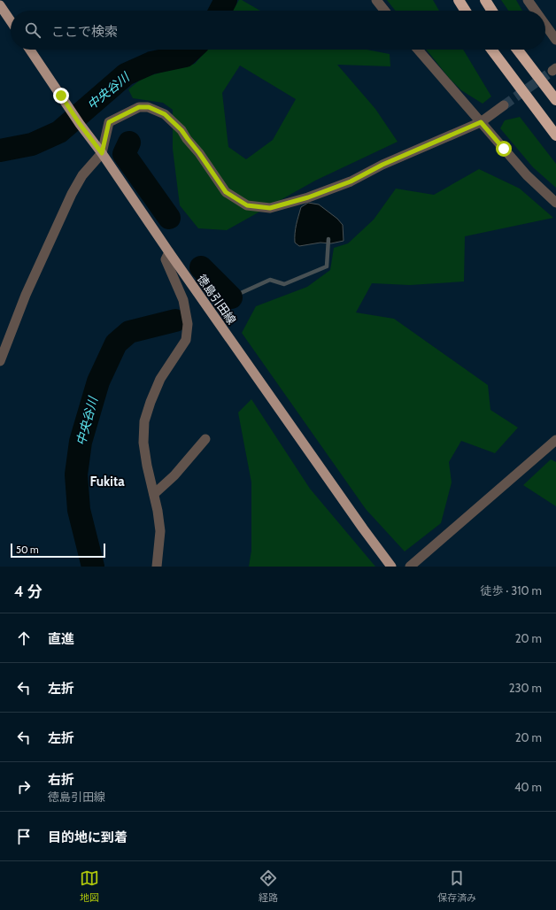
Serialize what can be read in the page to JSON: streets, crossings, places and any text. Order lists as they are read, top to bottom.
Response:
{
  "streets": {
    "main road": ["徳島引田線"]
  },
  "districts": ["Fukita"],
  "water": ["中央谷川"],
  "scale_bar": "50 m",
  "page": {
    "search": "ここで検索",
    "scale": "50 m",
    "heading": ["4 分", "徒歩 · 310 m"],
    "list": [
      ["直進", "20 m"],
      ["左折", "230 m"],
      ["左折", "20 m"],
      ["右折", "徳島引田線", "40 m"],
      "目的地に到着"
    ],
    "nav": ["地図", "経路", "保存済み"]
  }
}
